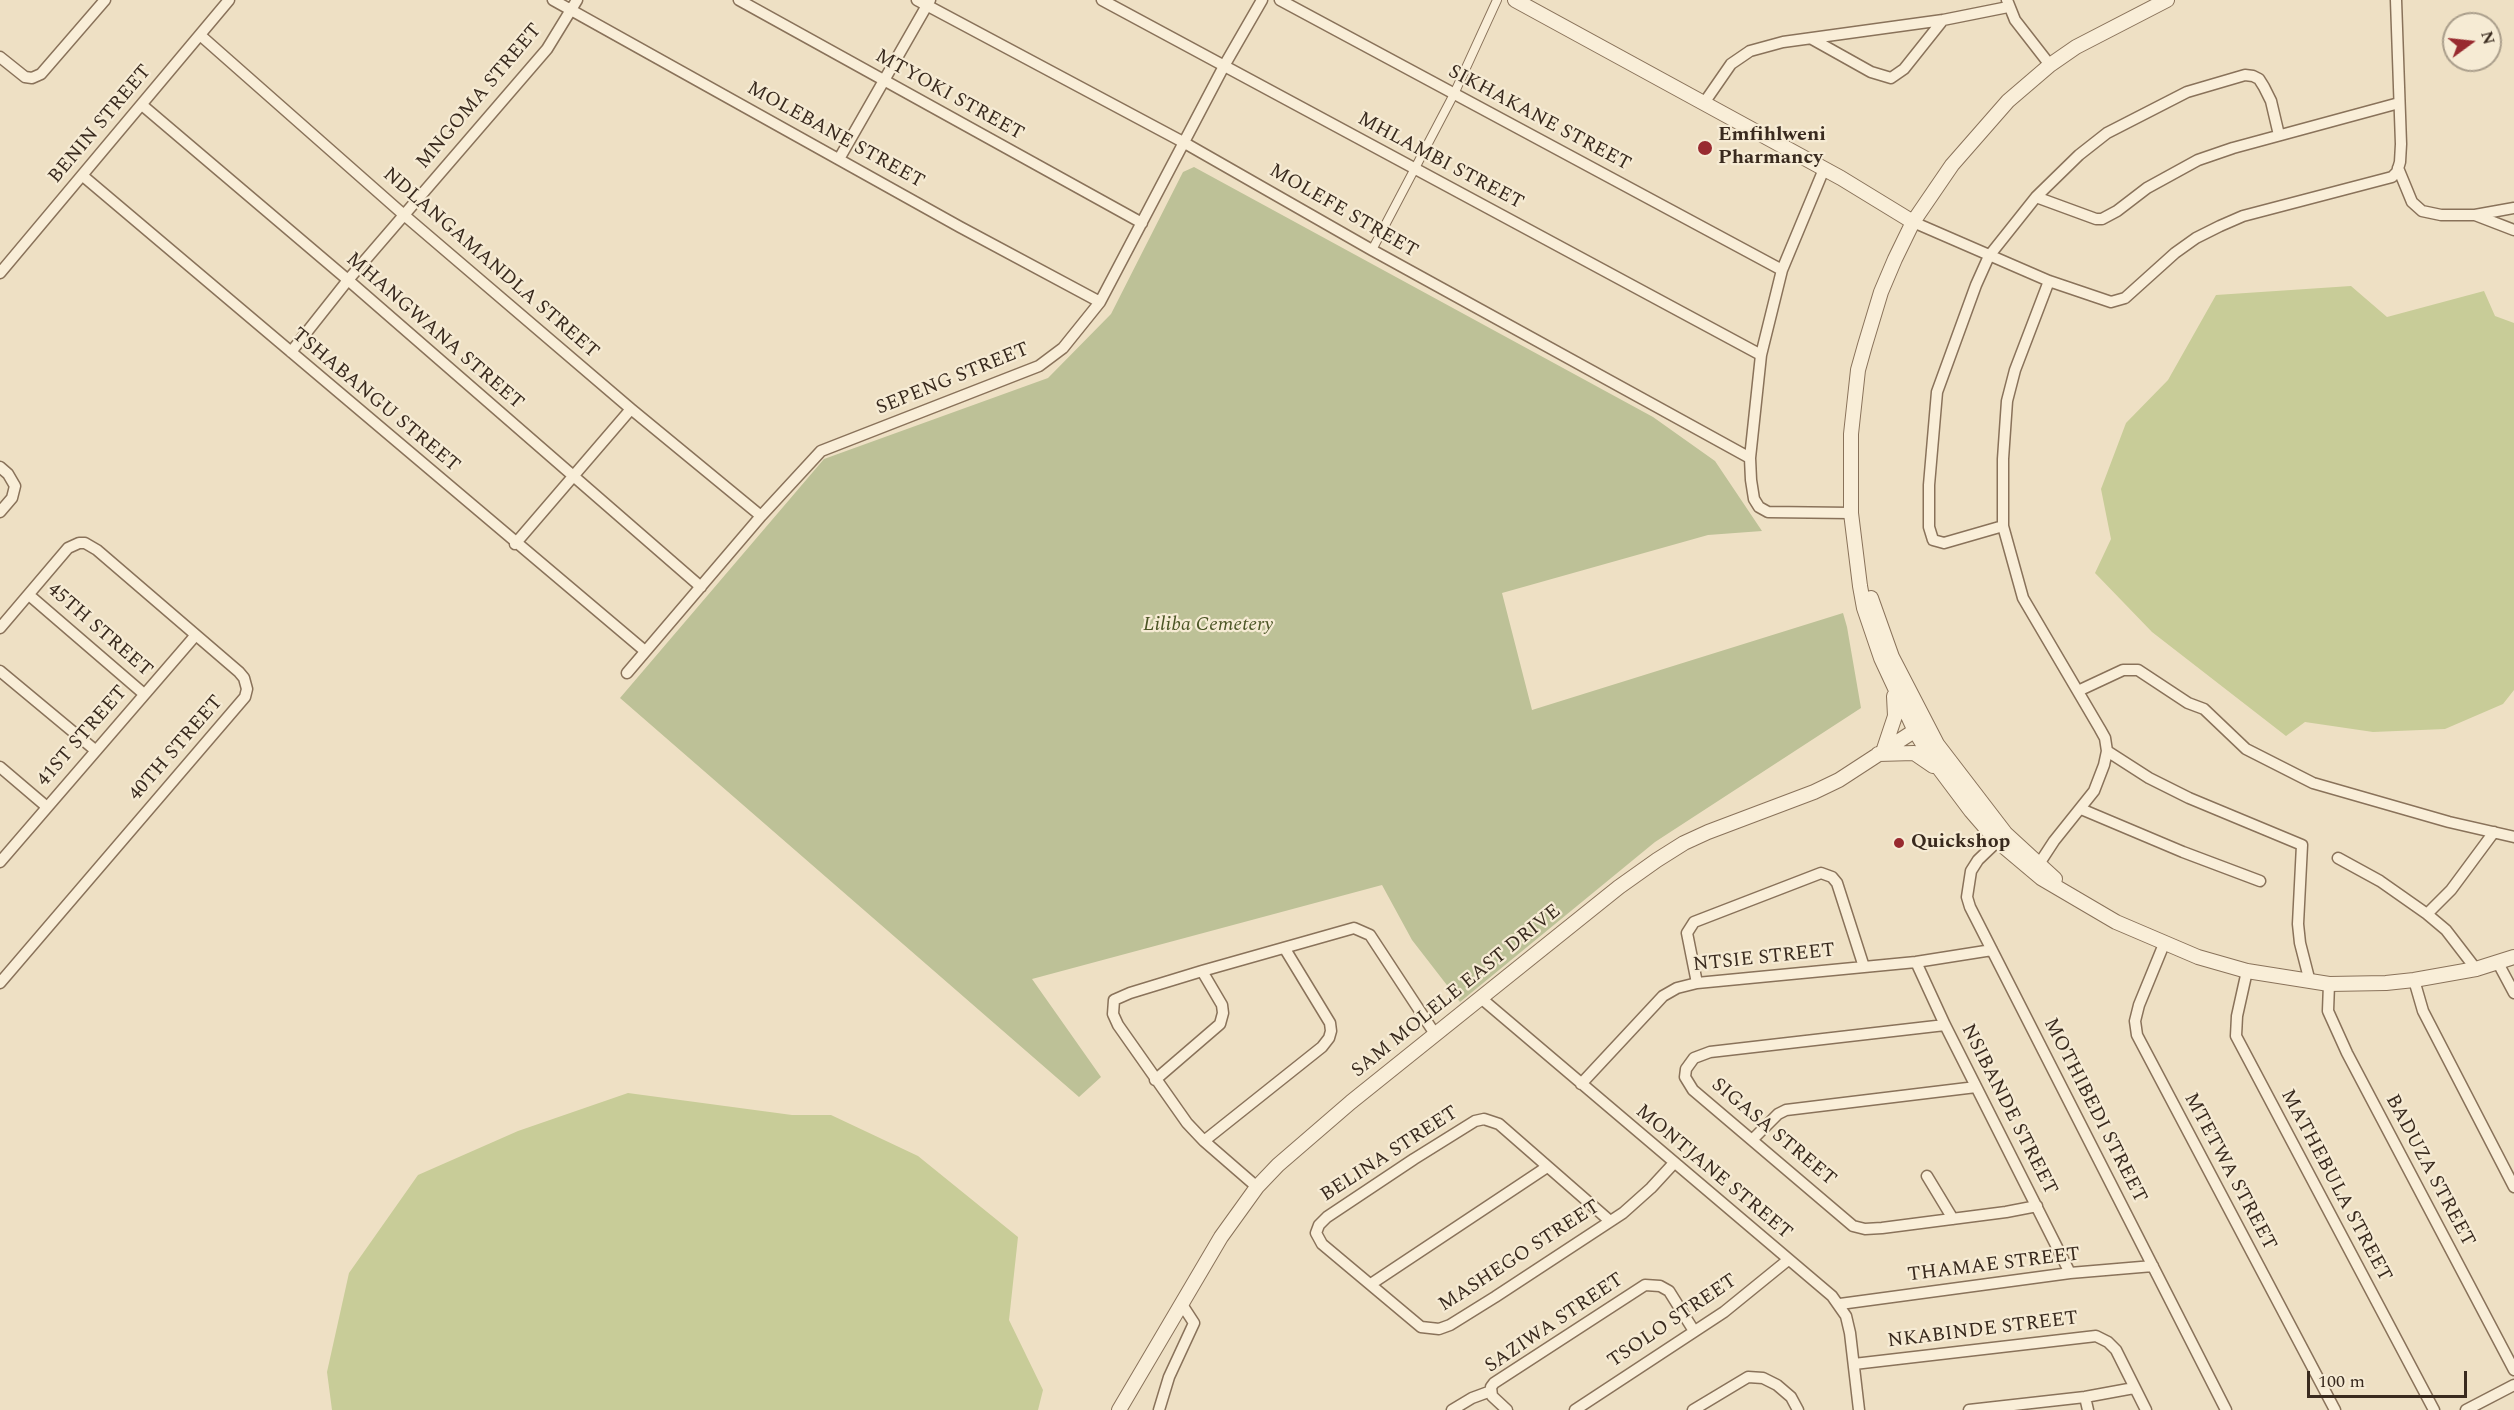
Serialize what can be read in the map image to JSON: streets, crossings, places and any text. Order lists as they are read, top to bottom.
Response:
{
  "streets": {
    "street": [
      "MTYOKI STREET",
      "MNGOMA STREET",
      "SIKHAKANE STREET",
      "BENIN STREET",
      "MOLEBANE STREET",
      "MHLAMBI STREET",
      "MOLEFE STREET",
      "NDLANGAMANDLA STREET",
      "MHANGWANA STREET",
      "SEPENG STREET",
      "TSHABANGU STREET",
      "45TH STREET",
      "41ST STREET",
      "40TH STREET",
      "NTSIE STREET",
      "SAM MOLELE EAST DRIVE",
      "NSIBANDE STREET",
      "MOTHIBEDI STREET",
      "SIGASA STREET",
      "BELINA STREET",
      "BADUZA STREET",
      "MTETWA STREET",
      "MONTJANE STREET",
      "MATHEBULA STREET",
      "MASHEGO STREET",
      "THAMAE STREET",
      "TSOLO STREET",
      "SAZIWA STREET",
      "NKABINDE STREET"
    ]
  },
  "crossings": [
    ["MTYOKI STREET", "SEPENG STREET"],
    ["MNGOMA STREET", "MOLEBANE STREET"],
    ["MNGOMA STREET", "NDLANGAMANDLA STREET"],
    ["MNGOMA STREET", "MHANGWANA STREET"],
    ["MNGOMA STREET", "TSHABANGU STREET"],
    ["BENIN STREET", "NDLANGAMANDLA STREET"],
    ["BENIN STREET", "MHANGWANA STREET"],
    ["BENIN STREET", "TSHABANGU STREET"],
    ["MOLEBANE STREET", "SEPENG STREET"],
    ["MHLAMBI STREET", "SEPENG STREET"],
    ["MOLEFE STREET", "SEPENG STREET"],
    ["NDLANGAMANDLA STREET", "SEPENG STREET"],
    ["MHANGWANA STREET", "SEPENG STREET"],
    ["SEPENG STREET", "TSHABANGU STREET"],
    ["45TH STREET", "41ST STREET"],
    ["45TH STREET", "40TH STREET"],
    ["41ST STREET", "40TH STREET"],
    ["NTSIE STREET", "NSIBANDE STREET"],
    ["NTSIE STREET", "MOTHIBEDI STREET"],
    ["NTSIE STREET", "MONTJANE STREET"],
    ["SAM MOLELE EAST DRIVE", "MONTJANE STREET"],
    ["NSIBANDE STREET", "SIGASA STREET"],
    ["NSIBANDE STREET", "THAMAE STREET"],
    ["MOTHIBEDI STREET", "THAMAE STREET"],
    ["BELINA STREET", "MASHEGO STREET"],
    ["MONTJANE STREET", "MASHEGO STREET"],
    ["MONTJANE STREET", "THAMAE STREET"],
    ["MONTJANE STREET", "TSOLO STREET"],
    ["TSOLO STREET", "SAZIWA STREET"]
  ],
  "parks": ["Liliba Cemetery"],
  "places": ["Emfihlweni Pharmancy", "Quickshop"],
  "scale_bar": "100 m",
  "north": "right"
}
